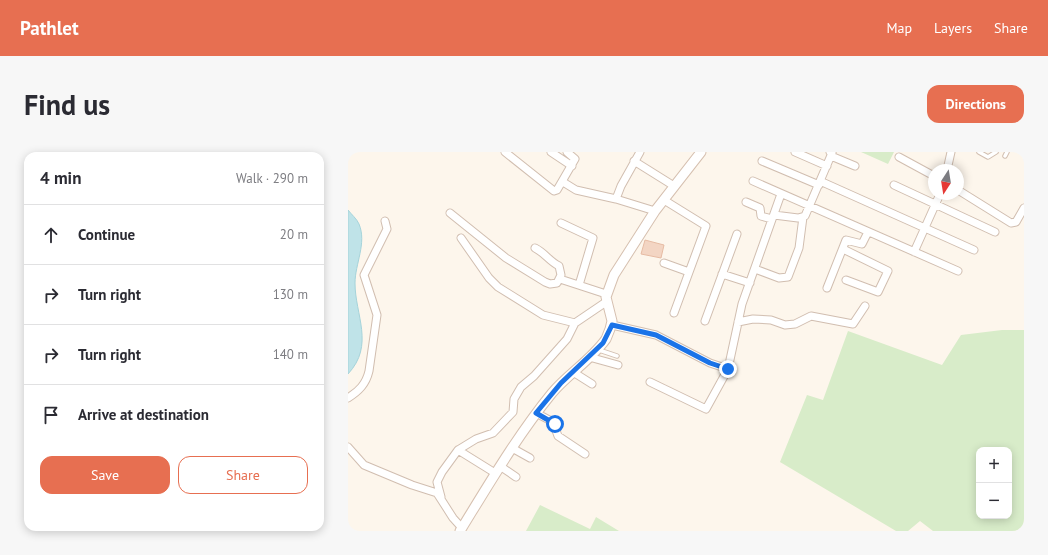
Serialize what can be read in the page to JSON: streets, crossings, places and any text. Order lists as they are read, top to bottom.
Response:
{
  "north": "bottom",
  "page": {
    "header": "Pathlet",
    "nav": ["Map", "Layers", "Share"],
    "buttons": [
      "Directions",
      ["Save", "Share"]
    ],
    "title": "Find us",
    "heading": ["4 min", "Walk · 290 m"],
    "list": [
      ["Continue", "20 m"],
      ["Turn right", "130 m"],
      ["Turn right", "140 m"],
      "Arrive at destination"
    ],
    "map_buttons": ["+", "−"]
  }
}
